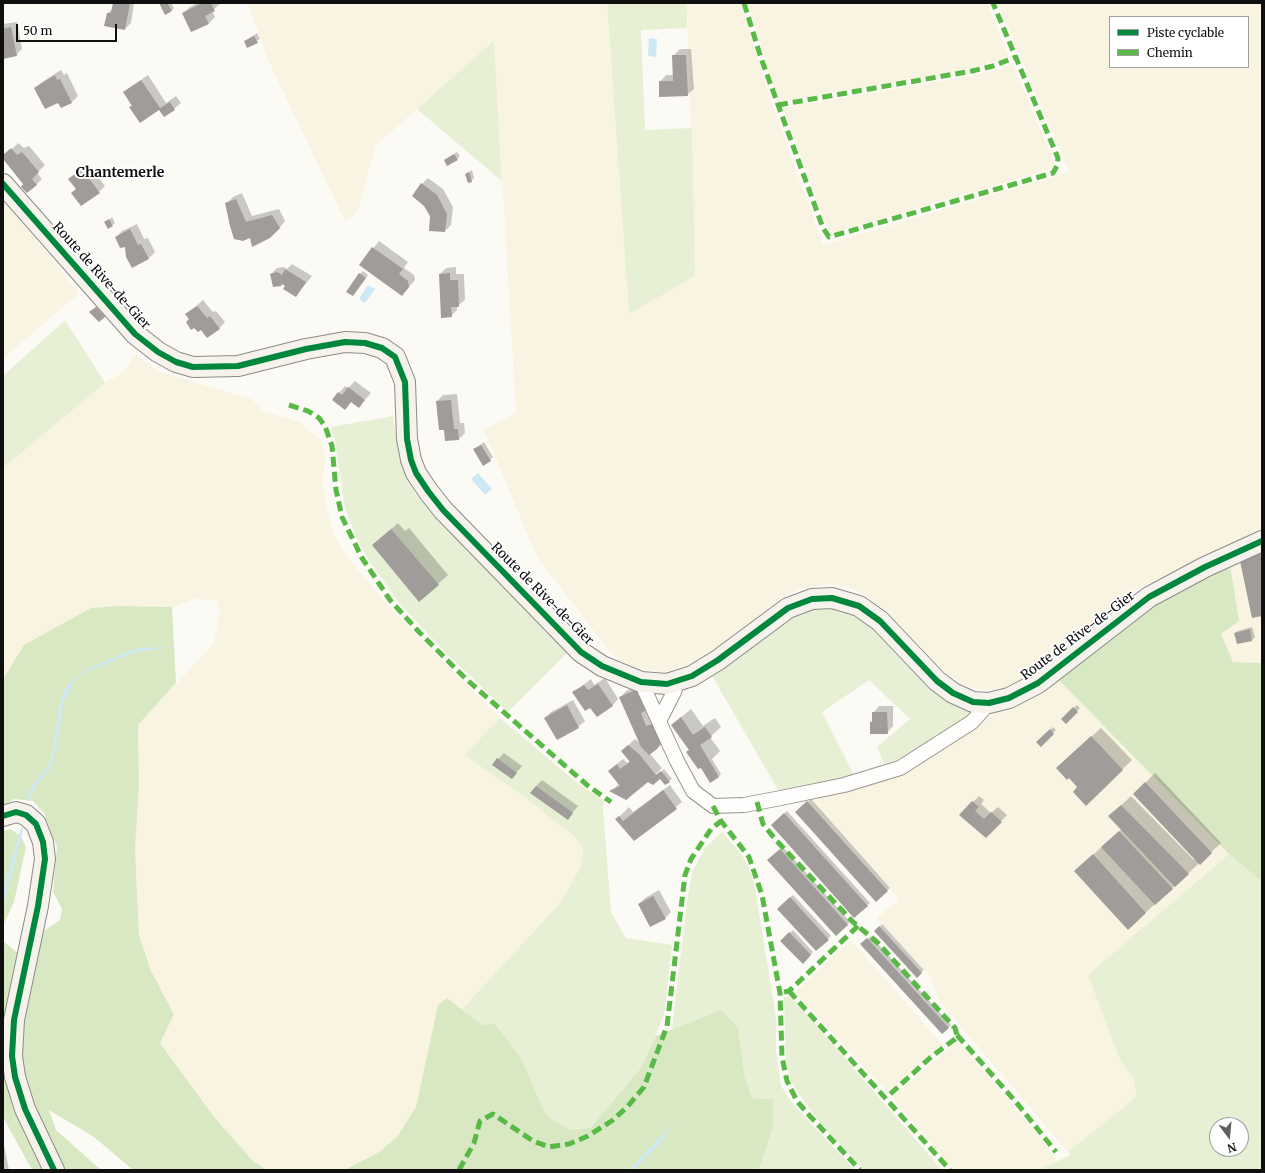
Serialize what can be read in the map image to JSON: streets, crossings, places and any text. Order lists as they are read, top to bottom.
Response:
{
  "streets": {
    "main road": ["Route de Rive-de-Gier"]
  },
  "districts": ["Chantemerle"],
  "legend": ["Piste cyclable", "Chemin"],
  "scale_bar": "50 m",
  "north": "bottom"
}
